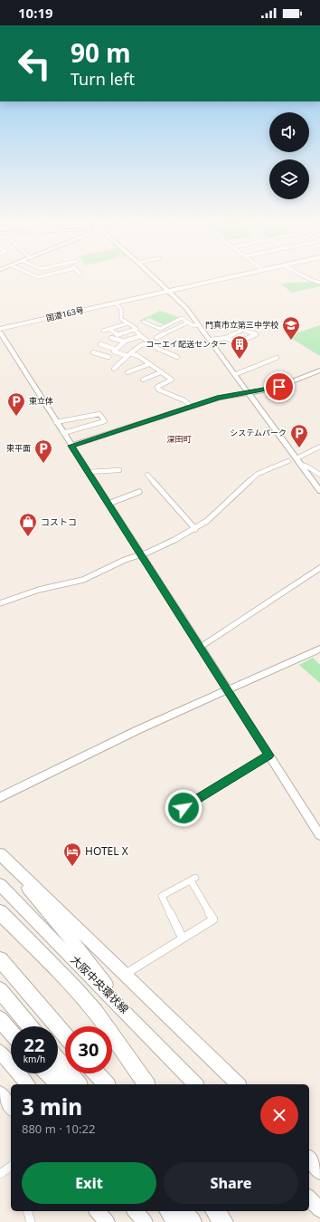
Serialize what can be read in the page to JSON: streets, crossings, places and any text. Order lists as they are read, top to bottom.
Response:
{
  "streets": {
    "highway": ["国道163号"],
    "main road": ["大阪中央環状線"]
  },
  "districts": ["深田町"],
  "places": {
    "school or university": ["門真市立第三中学校"],
    "building": ["コーエイ配送センター"],
    "parking": ["東立体", "システムパーク", "東平面"],
    "shop": ["コストコ"],
    "hotel": ["HOTEL X"]
  },
  "page": {
    "status": "10:19",
    "turn": ["90 m", "Turn left"],
    "speed": "22 km/h",
    "limit": "30",
    "heading": ["3 min", "880 m · 10:22"],
    "buttons": ["Exit", "Share"]
  }
}
